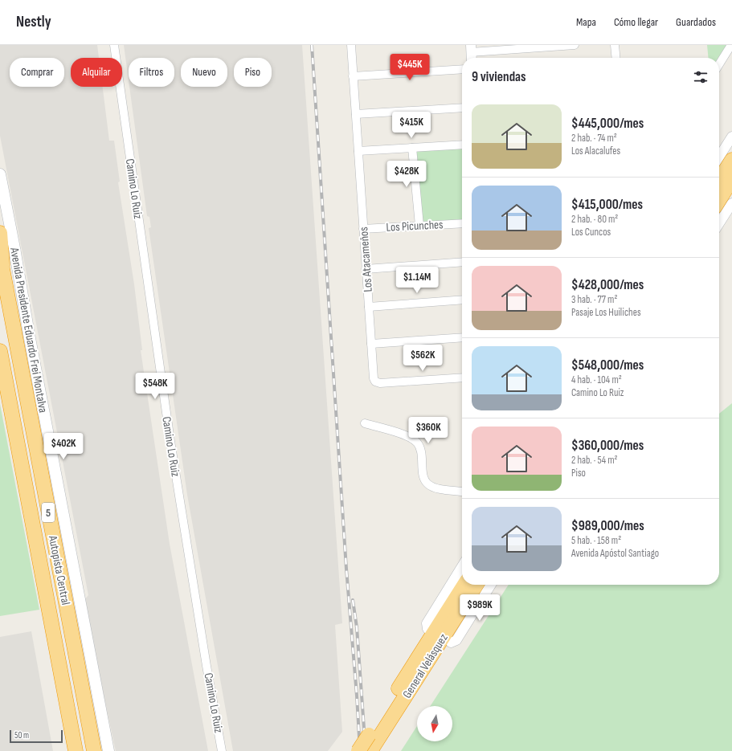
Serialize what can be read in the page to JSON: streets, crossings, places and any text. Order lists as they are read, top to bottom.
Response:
{
  "streets": {
    "highway": ["5", "Autopista Central", "General Velásquez"],
    "main road": ["Avenida Presidente Eduardo Frei Montalva"],
    "street": ["Camino Lo Ruiz", "Los Picunches", "Los Atacameños"]
  },
  "crossings": [
    ["Los Picunches", "Los Atacameños"]
  ],
  "scale_bar": "50 m",
  "north": "bottom",
  "page": {
    "header": "Nestly",
    "nav": ["Mapa", "Cómo llegar", "Guardados"],
    "price": [
      "$445K",
      "$415K",
      "$428K",
      "$1.14M",
      "$562K",
      "$548K",
      "$360K",
      "$402K",
      "$989K"
    ],
    "chip": [
      "Comprar",
      "Alquilar",
      "Filtros",
      "Nuevo",
      "Piso"
    ],
    "heading": "9 viviendas",
    "list": [
      {
        "name": "$445,000/mes",
        "note": "2 hab. · 74 m² · Los Alacalufes"
      },
      {
        "name": "$415,000/mes",
        "note": "2 hab. · 80 m² · Los Cuncos"
      },
      {
        "name": "$428,000/mes",
        "note": "3 hab. · 77 m² · Pasaje Los Huiliches"
      },
      {
        "name": "$548,000/mes",
        "note": "4 hab. · 104 m² · Camino Lo Ruiz"
      },
      {
        "name": "$360,000/mes",
        "note": "2 hab. · 54 m² · Piso"
      },
      {
        "name": "$989,000/mes",
        "note": "5 hab. · 158 m² · Avenida Apóstol Santiago"
      }
    ],
    "scale": "50 m"
  }
}
